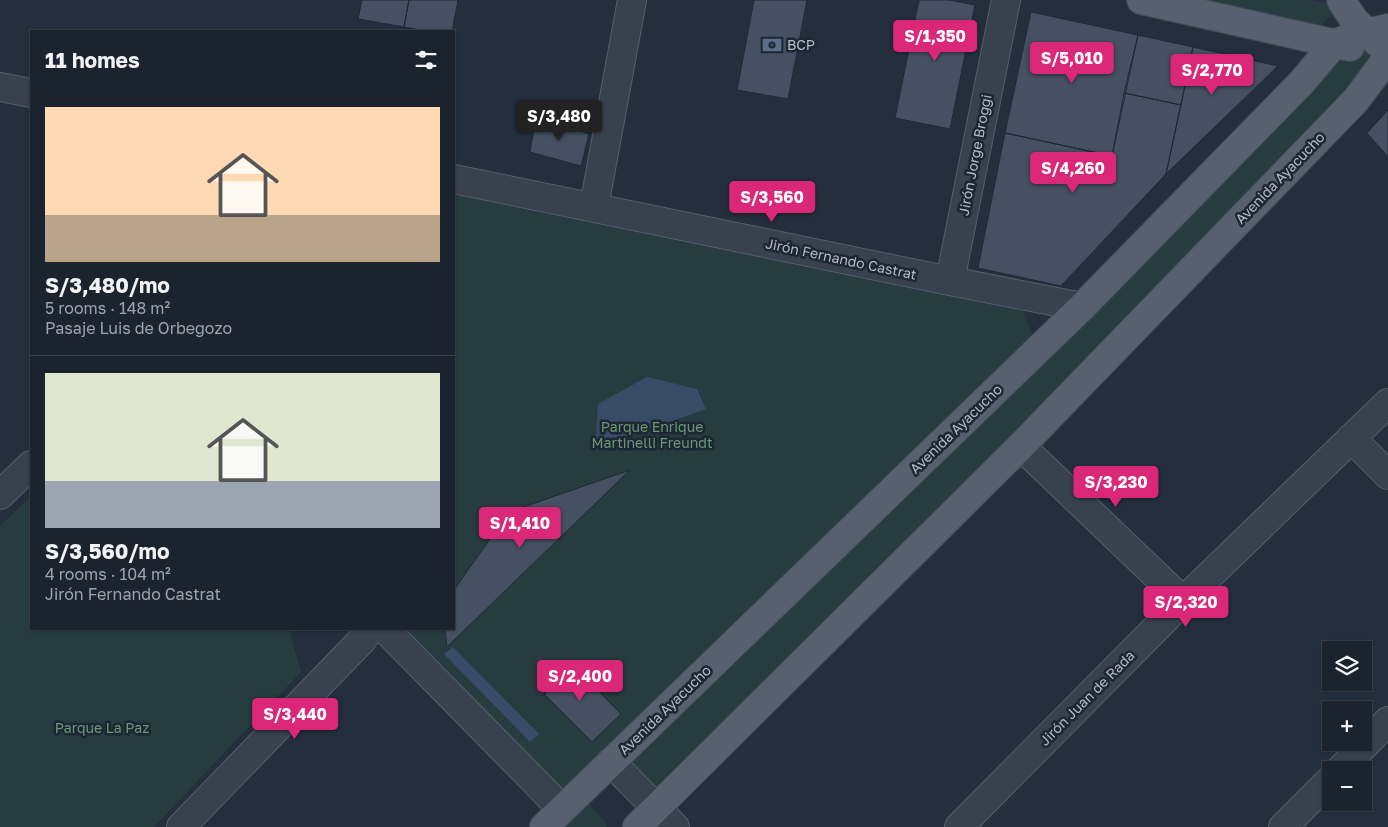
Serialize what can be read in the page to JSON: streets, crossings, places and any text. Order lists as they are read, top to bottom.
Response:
{
  "streets": {
    "main road": ["Avenida Ayacucho"],
    "street": ["Jirón Jorge Broggi", "Jirón Fernando Castrat", "Jirón Juan de Rada"]
  },
  "crossings": [
    ["Jirón Jorge Broggi", "Jirón Fernando Castrat"],
    ["Avenida Ayacucho", "Jirón Fernando Castrat"]
  ],
  "parks": ["Parque Enrique Martinelli Freundt", "Parque La Paz"],
  "places": {
    "bank": ["BCP"]
  },
  "page": {
    "price": [
      "S/1,350",
      "S/5,010",
      "S/2,770",
      "S/3,480",
      "S/4,260",
      "S/3,560",
      "S/3,230",
      "S/1,410",
      "S/2,320",
      "S/2,400",
      "S/3,440"
    ],
    "heading": "11 homes",
    "list": [
      {
        "name": "S/3,480/mo",
        "note": "5 rooms · 148 m² · Pasaje Luis de Orbegozo"
      },
      {
        "name": "S/3,560/mo",
        "note": "4 rooms · 104 m² · Jirón Fernando Castrat"
      }
    ],
    "map_buttons": ["+", "−"]
  }
}
